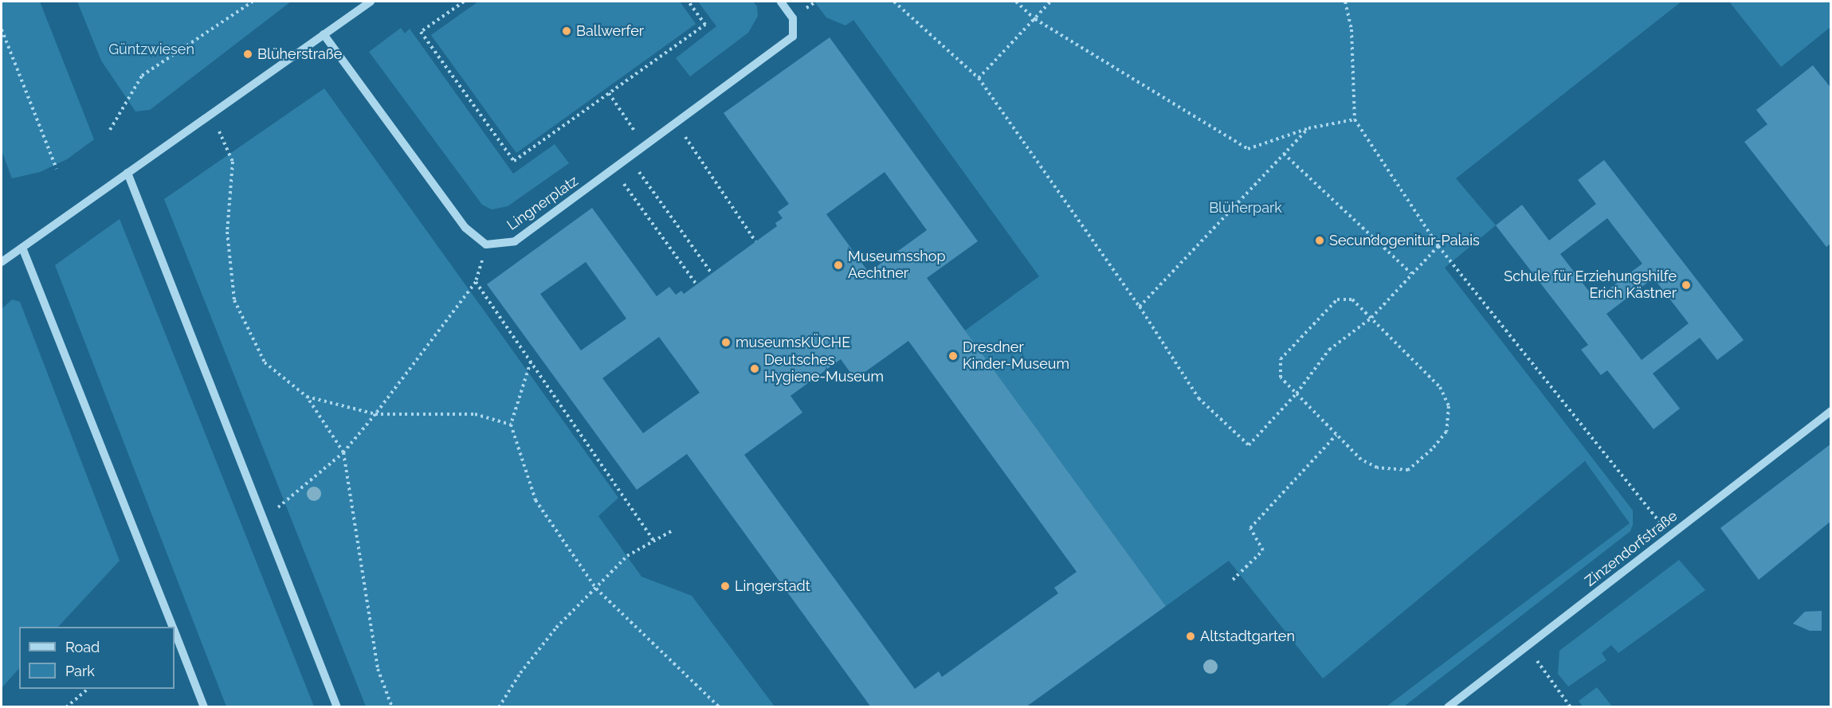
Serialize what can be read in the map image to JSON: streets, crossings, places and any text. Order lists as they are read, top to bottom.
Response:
{
  "streets": {
    "street": ["Lingnerplatz", "Zinzendorfstraße"]
  },
  "parks": ["Güntzwiesen", "Blüherpark"],
  "places": [
    "Ballwerfer",
    "Blüherstraße",
    "Secundogenitur-Palais",
    "Museumsshop Aechtner",
    "Schule für Erziehungshilfe Erich Kästner",
    "museumsKÜCHE",
    "Dresdner Kinder-Museum",
    "Deutsches Hygiene-Museum",
    "Lingerstadt",
    "Altstadtgarten"
  ],
  "legend": ["Road", "Park"]
}
